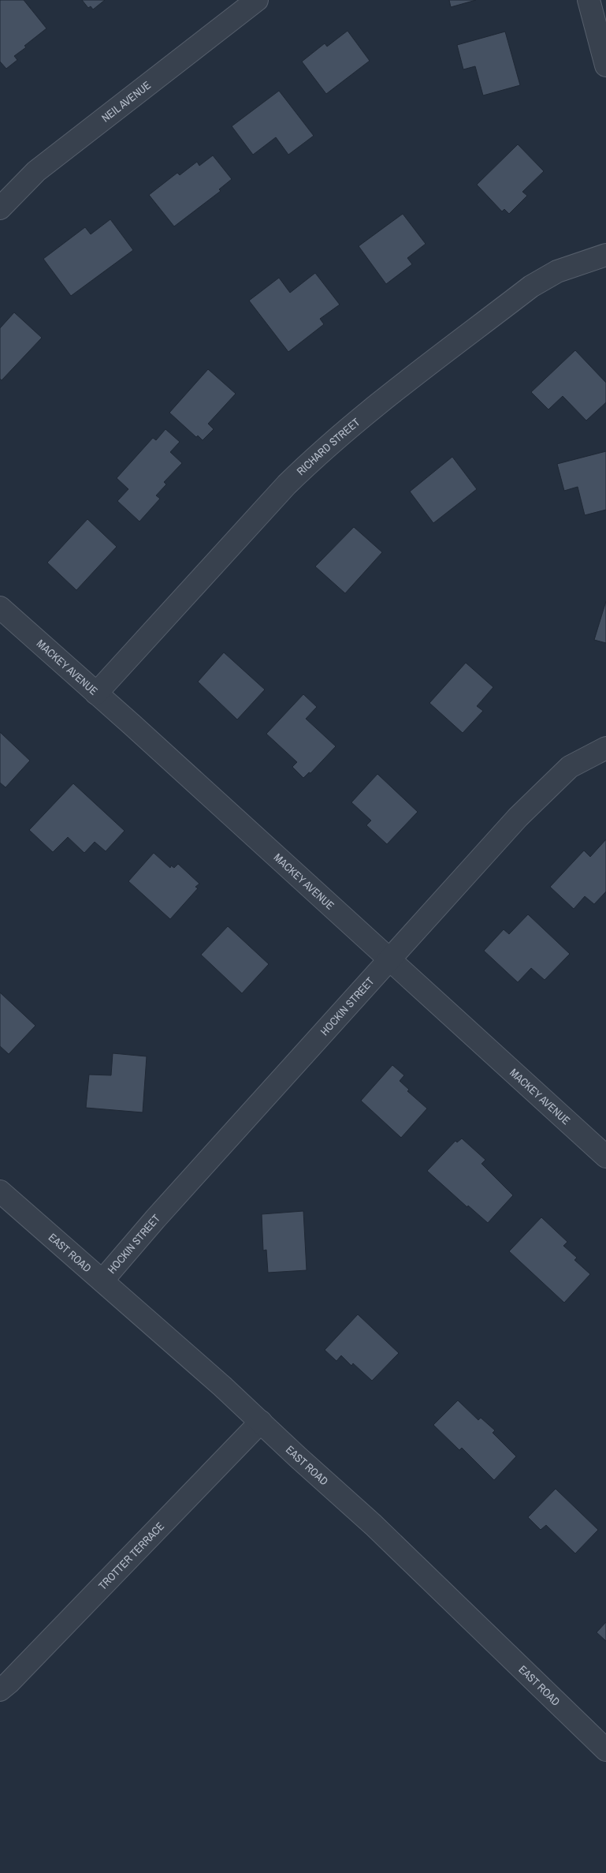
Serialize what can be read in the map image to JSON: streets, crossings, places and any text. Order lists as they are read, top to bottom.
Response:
{
  "streets": {
    "street": [
      "NEIL AVENUE",
      "RICHARD STREET",
      "MACKEY AVENUE",
      "HOCKIN STREET",
      "EAST ROAD",
      "TROTTER TERRACE"
    ]
  },
  "crossings": [
    ["RICHARD STREET", "MACKEY AVENUE"],
    ["MACKEY AVENUE", "HOCKIN STREET"],
    ["HOCKIN STREET", "EAST ROAD"],
    ["EAST ROAD", "TROTTER TERRACE"]
  ]
}
